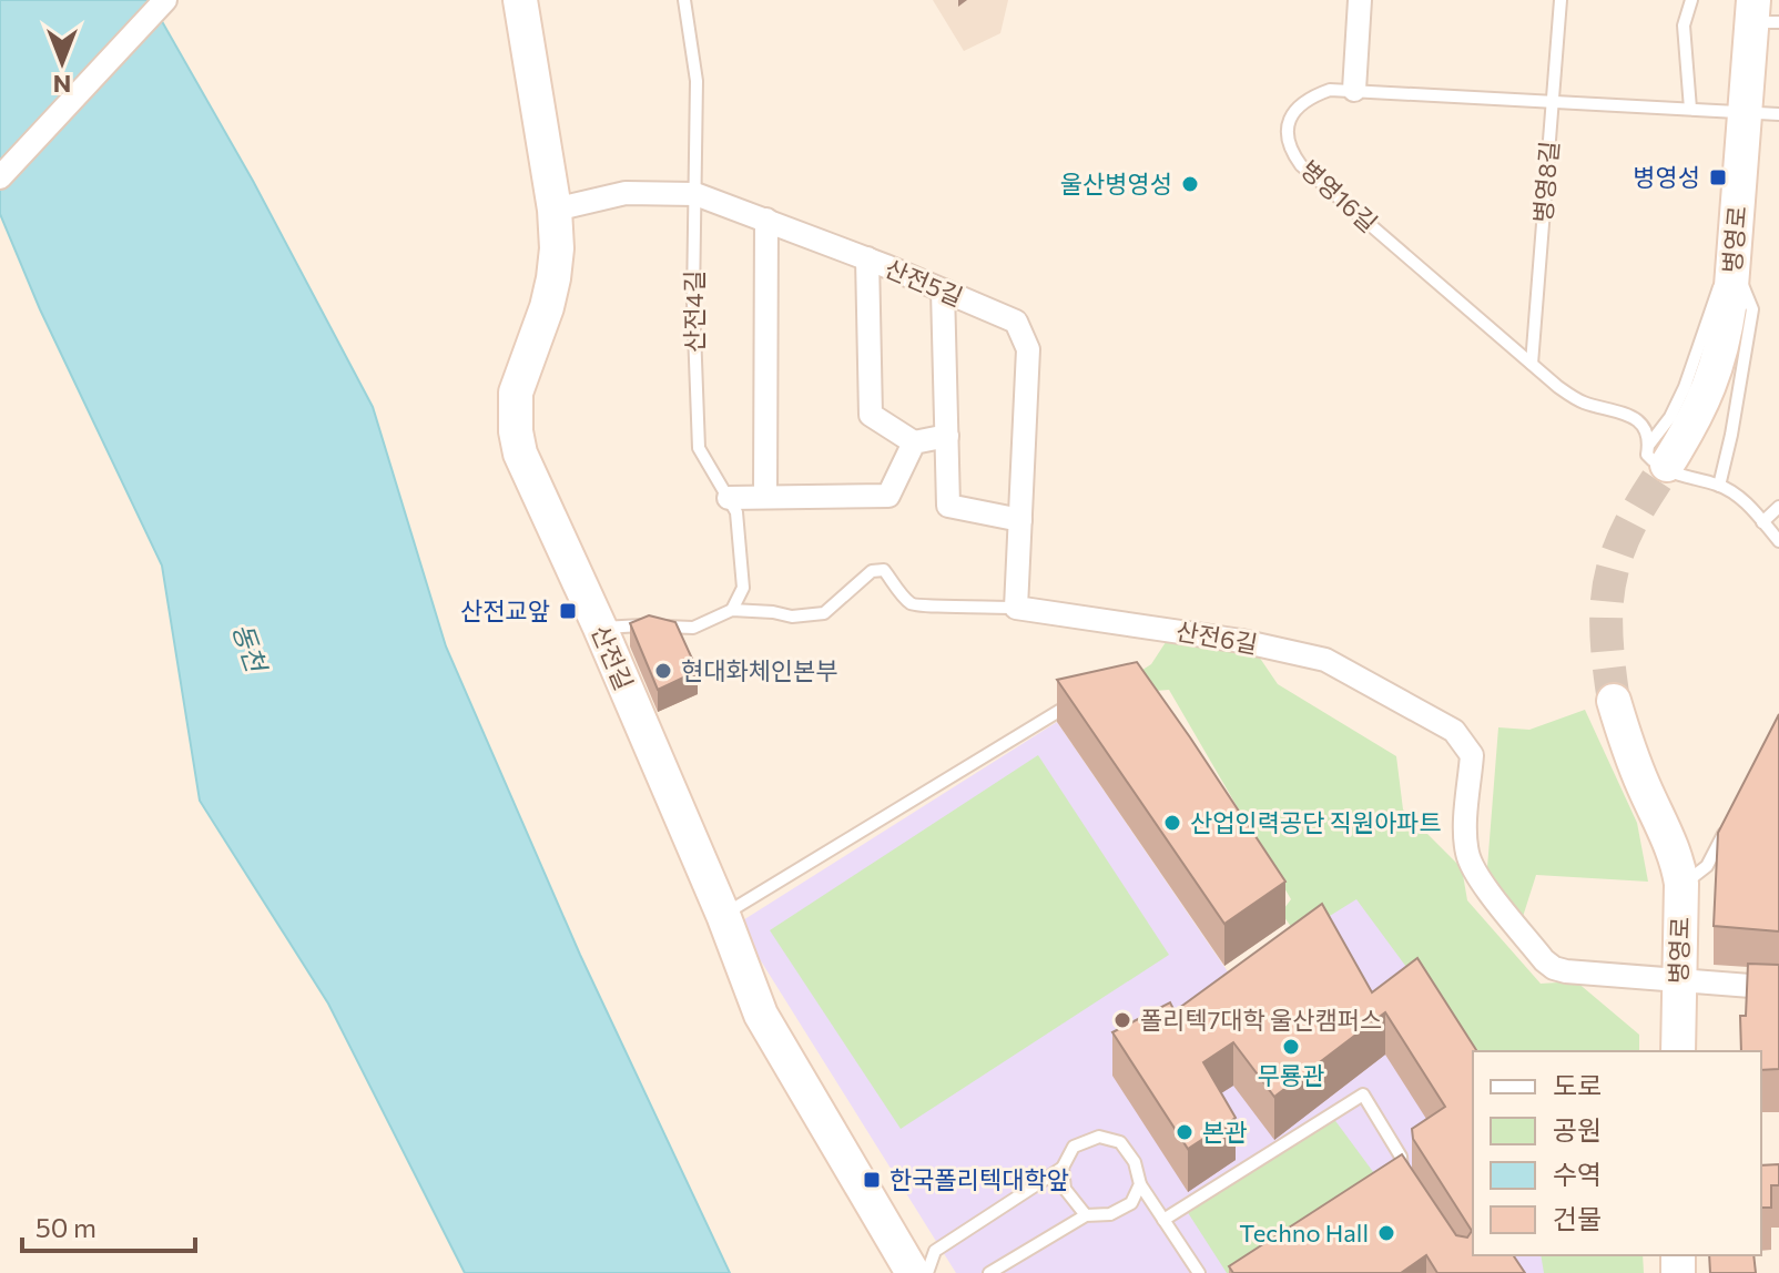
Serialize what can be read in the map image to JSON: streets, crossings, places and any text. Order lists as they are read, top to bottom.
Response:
{
  "streets": {
    "street": [
      "병영로",
      "산전5길",
      "산전6길",
      "산전길"
    ],
    "lane": ["병영8길", "병영16길", "산전4길"]
  },
  "crossings": [
    ["병영8길", "병영16길"],
    ["병영16길", "병영로"],
    ["병영로", "산전6길"],
    ["산전5길", "산전4길"],
    ["산전5길", "산전6길"],
    ["산전5길", "산전길"],
    ["산전4길", "산전6길"],
    ["산전6길", "산전길"]
  ],
  "water": ["동천"],
  "places": {
    "transit": ["병영성", "산전교앞", "한국폴리텍대학앞"],
    "other": [
      "울산병영성",
      "현대화체인본부",
      "산업인력공단 직원아파트",
      "폴리텍7대학 울산캠퍼스",
      "무룡관",
      "본관",
      "Techno Hall"
    ]
  },
  "legend": [
    "도로",
    "공원",
    "수역",
    "건물"
  ],
  "scale_bar": "50 m",
  "north": "bottom"
}
